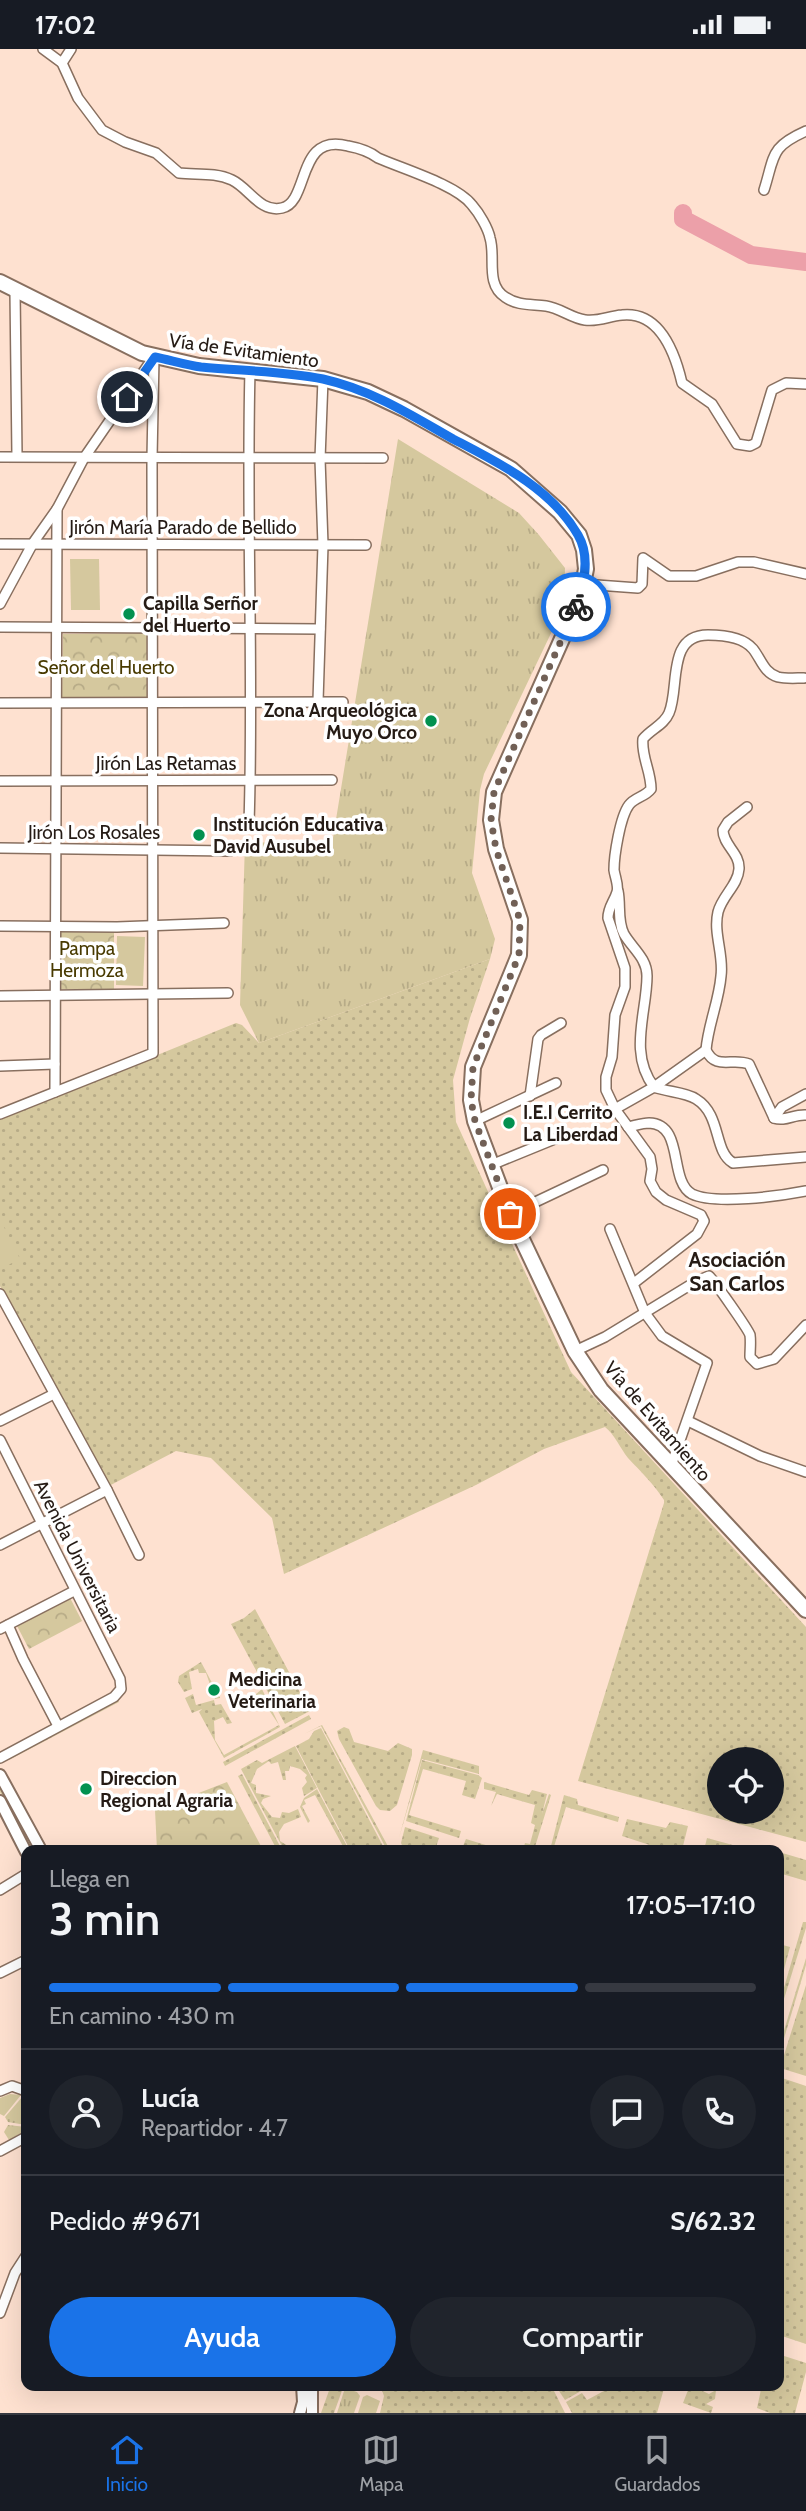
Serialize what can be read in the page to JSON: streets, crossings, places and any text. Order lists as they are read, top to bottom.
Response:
{
  "streets": {
    "highway": ["Vía de Evitamiento"],
    "street": [
      "Jirón María Parado de Bellido",
      "Jirón Las Retamas",
      "Jirón Los Rosales",
      "Avenida Universitaria"
    ]
  },
  "districts": ["Asociación San Carlos"],
  "parks": ["Señor del Huerto", "Pampa Hermoza"],
  "places": [
    "Capilla Serñor del Huerto",
    "Zona Arqueológica Muyo Orco",
    "Institución Educativa David Ausubel",
    "I.E.I Cerrito La Liberdad",
    "Medicina Veterinaria",
    "Direccion Regional Agraria"
  ],
  "page": {
    "status": "17:02",
    "heading": ["3 min", "Llega en", "17:05–17:10"],
    "panel": [
      "Lucía",
      "Repartidor · 4.7",
      "Pedido #9671",
      "S/62.32"
    ],
    "bar": "En camino · 430 m",
    "buttons": ["Ayuda", "Compartir"],
    "tabs": ["Inicio", "Mapa", "Guardados"]
  }
}
